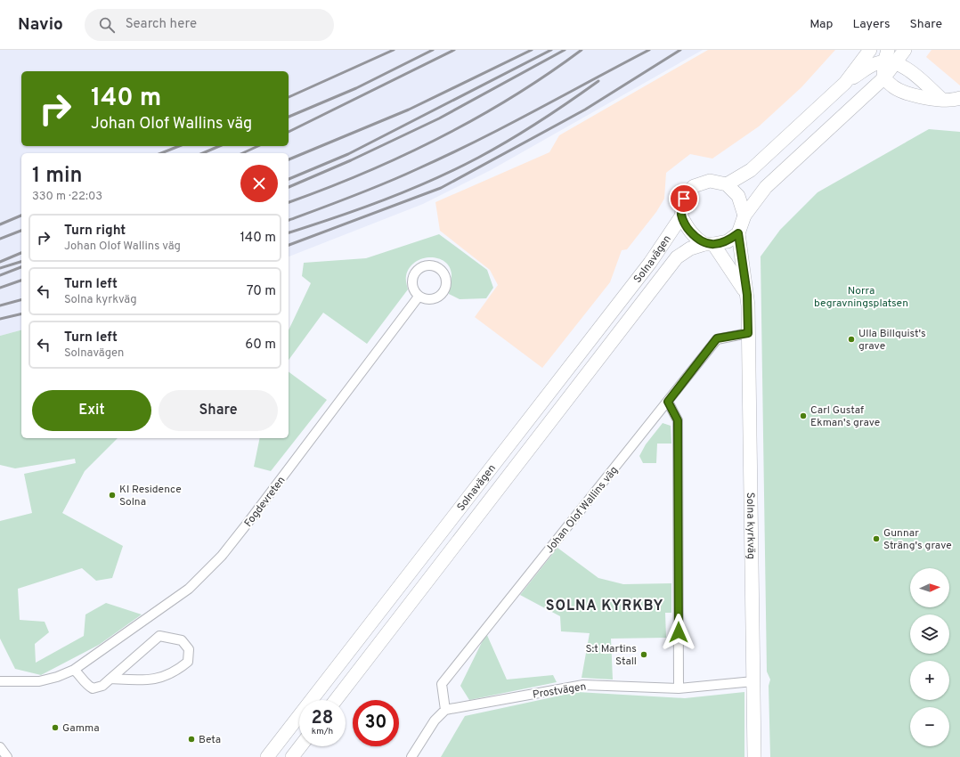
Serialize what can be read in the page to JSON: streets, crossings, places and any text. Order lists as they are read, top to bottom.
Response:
{
  "streets": {
    "main road": ["Solnavägen", "Solna kyrkväg"],
    "street": ["Fogdevreten", "Johan Olof Wallins väg", "Prostvägen"]
  },
  "crossings": [
    ["Solnavägen", "Solna kyrkväg"],
    ["Johan Olof Wallins väg", "Solna kyrkväg"],
    ["Johan Olof Wallins väg", "Prostvägen"],
    ["Solna kyrkväg", "Prostvägen"]
  ],
  "districts": ["SOLNA KYRKBY"],
  "parks": ["Norra begravningsplatsen"],
  "places": [
    "Ulla Billquist's grave",
    "Carl Gustaf Ekman's grave",
    "KI Residence Solna",
    "Gunnar Sträng's grave",
    "S:t Martins Stall",
    "Gamma",
    "Beta"
  ],
  "north": "right",
  "page": {
    "header": "Navio",
    "search": "Search here",
    "nav": ["Map", "Layers", "Share"],
    "turn": ["140 m", "Johan Olof Wallins väg"],
    "heading": ["1 min", "330 m · 22:03"],
    "list": [
      {
        "name": "Turn right",
        "note": "Johan Olof Wallins väg",
        "value": "140 m"
      },
      {
        "name": "Turn left",
        "note": "Solna kyrkväg",
        "value": "70 m"
      },
      {
        "name": "Turn left",
        "note": "Solnavägen",
        "value": "60 m"
      }
    ],
    "buttons": ["Exit", "Share"],
    "map_buttons": ["+", "−"],
    "speed": "28 km/h",
    "limit": "30"
  }
}
